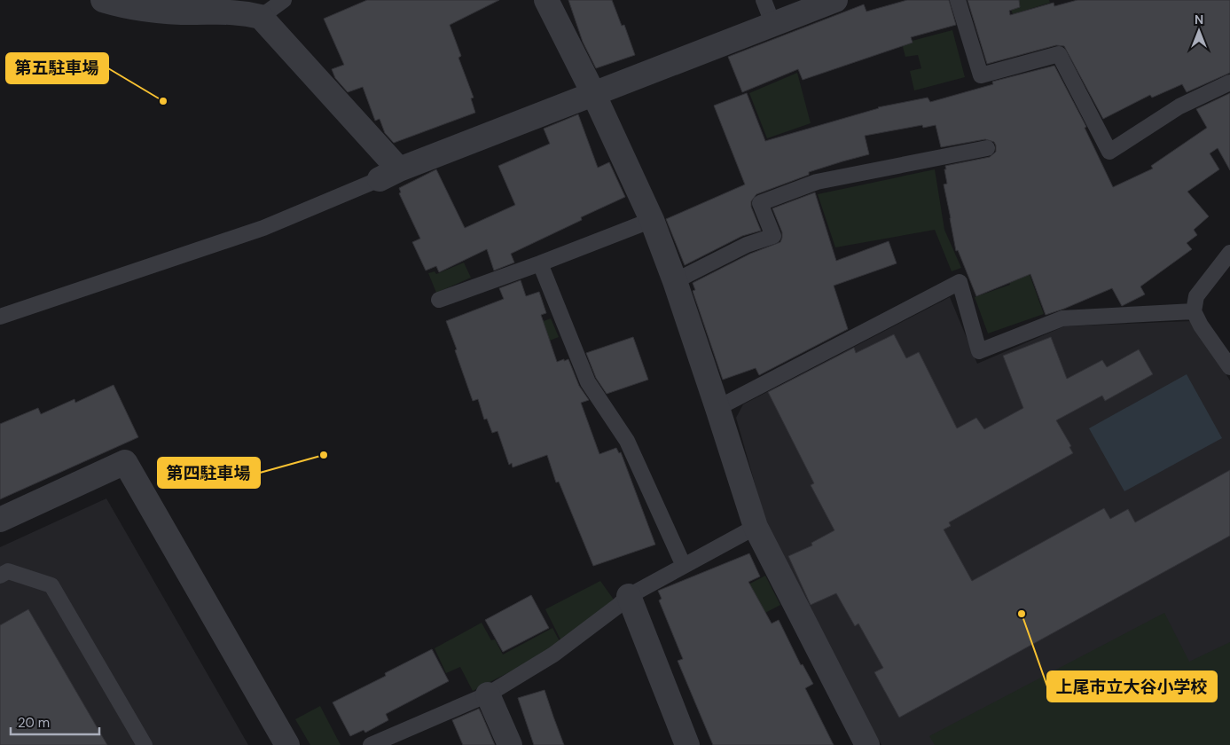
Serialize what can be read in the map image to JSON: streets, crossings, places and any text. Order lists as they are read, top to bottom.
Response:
{
  "places": ["第五駐車場", "第四駐車場", "上尾市立大谷小学校"],
  "scale_bar": "20 m",
  "north": "top"
}
